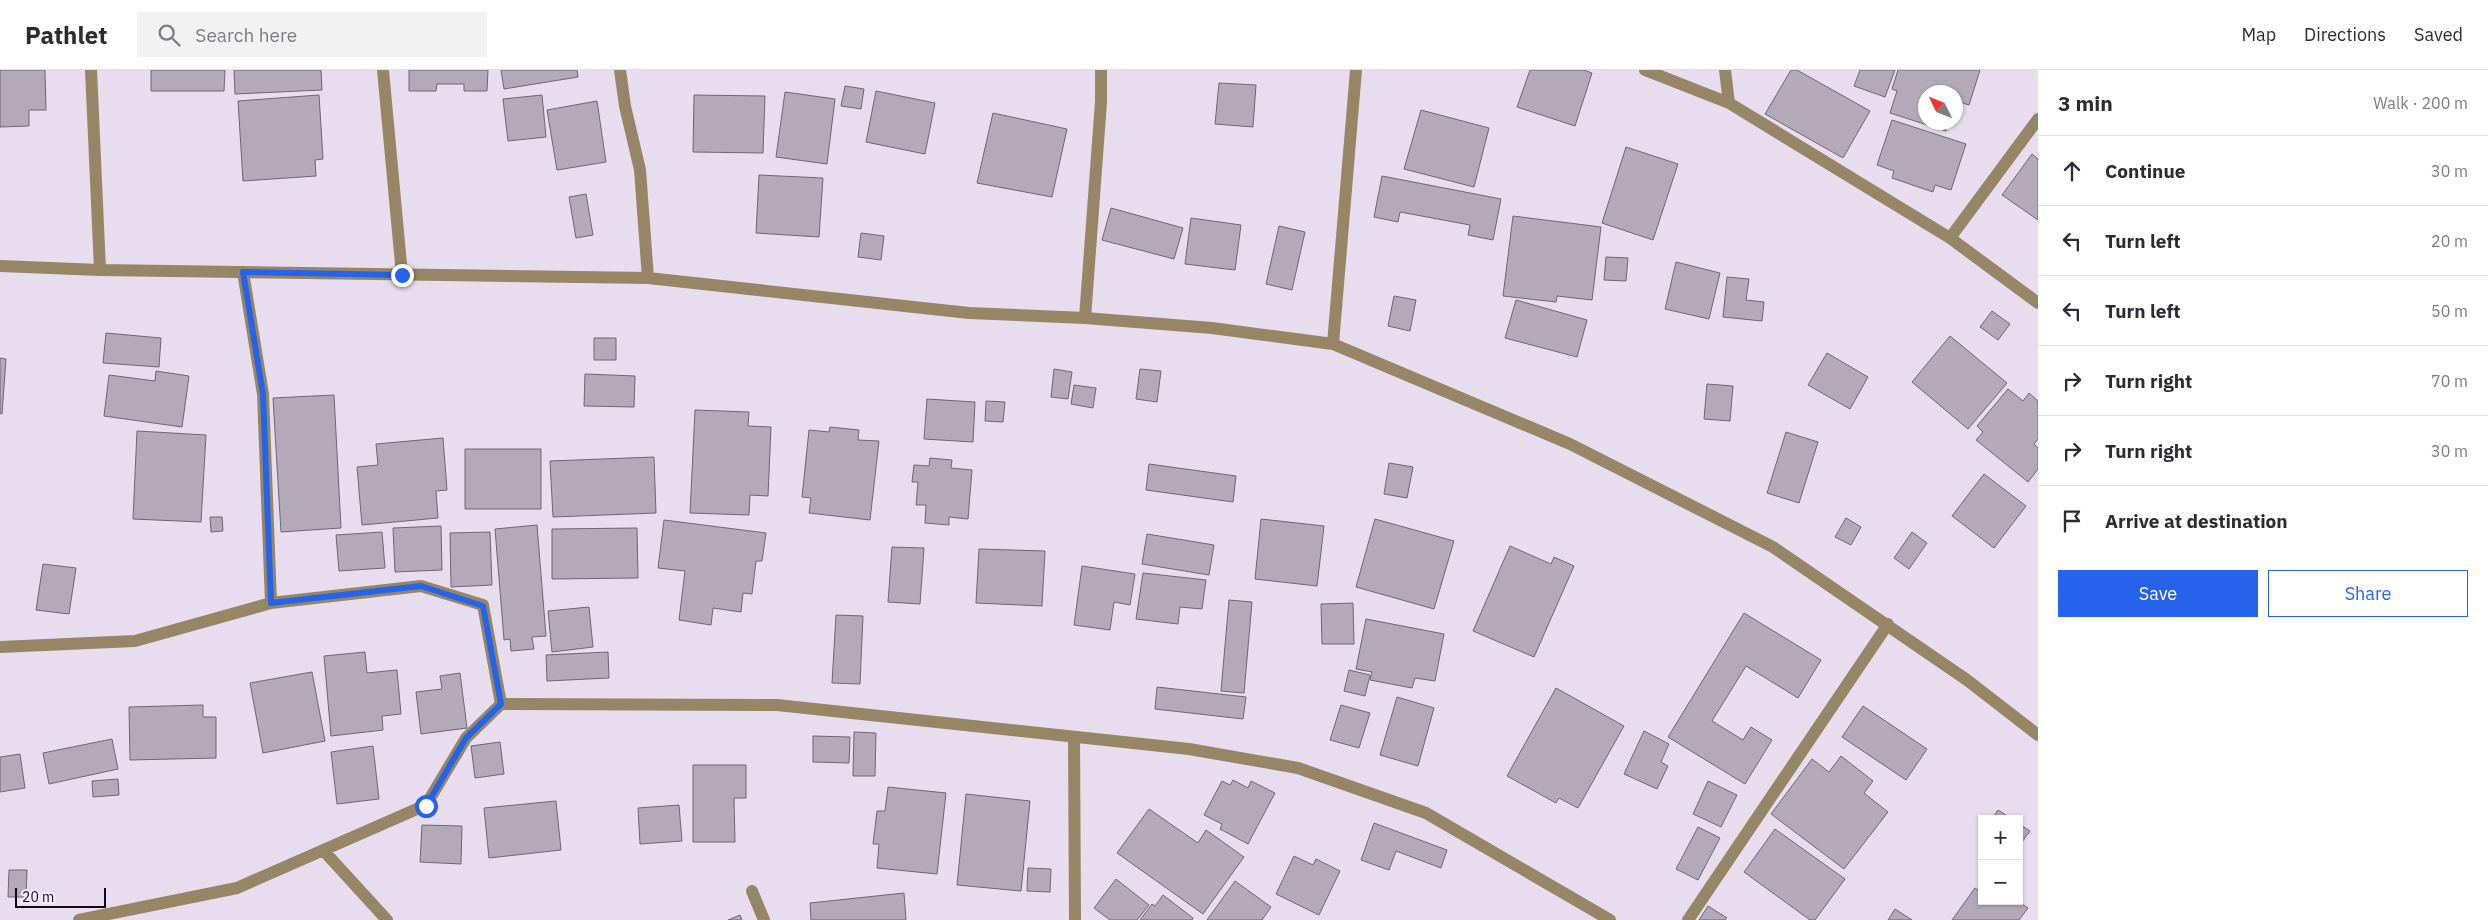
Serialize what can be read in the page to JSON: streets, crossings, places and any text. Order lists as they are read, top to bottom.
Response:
{
  "scale_bar": "20 m",
  "north": "top left",
  "page": {
    "header": "Pathlet",
    "search": "Search here",
    "nav": ["Map", "Directions", "Saved"],
    "heading": ["3 min", "Walk · 200 m"],
    "list": [
      ["Continue", "30 m"],
      ["Turn left", "20 m"],
      ["Turn left", "50 m"],
      ["Turn right", "70 m"],
      ["Turn right", "30 m"],
      "Arrive at destination"
    ],
    "buttons": ["Save", "Share"],
    "map_buttons": ["+", "−"],
    "scale": "20 m"
  }
}
